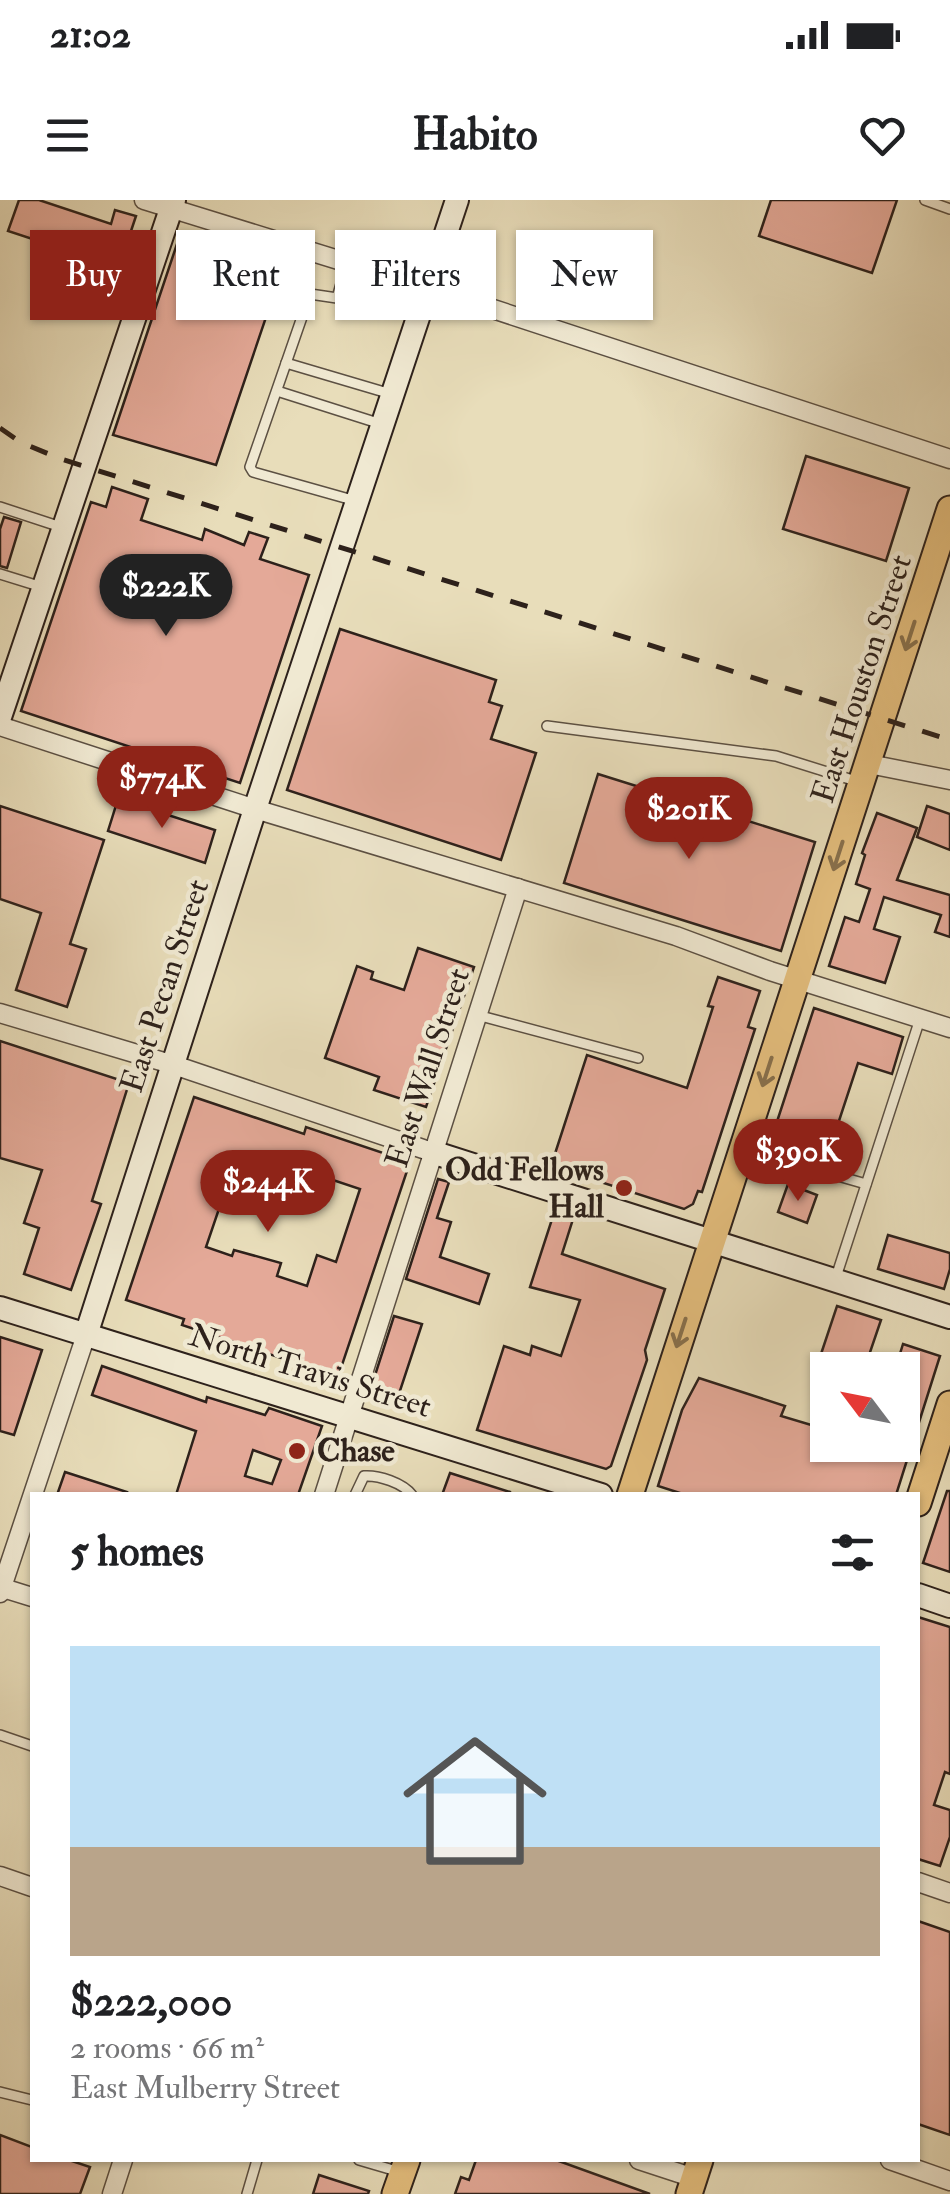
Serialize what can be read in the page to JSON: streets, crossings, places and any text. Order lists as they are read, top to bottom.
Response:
{
  "streets": {
    "main road": ["East Houston Street"],
    "street": ["East Pecan Street", "East Wall Street", "North Travis Street"]
  },
  "crossings": [
    ["East Pecan Street", "North Travis Street"],
    ["East Wall Street", "North Travis Street"]
  ],
  "one_way": ["East Houston Street"],
  "places": ["Odd Fellows Hall", "Chase"],
  "north": "top left",
  "page": {
    "status": "21:02",
    "header": "Habito",
    "chip": [
      "Buy",
      "Rent",
      "Filters",
      "New"
    ],
    "price": [
      "$222K",
      "$774K",
      "$201K",
      "$390K",
      "$244K"
    ],
    "heading": "5 homes",
    "list": [
      {
        "name": "$222,000",
        "note": "2 rooms · 66 m² · East Mulberry Street"
      }
    ]
  }
}
